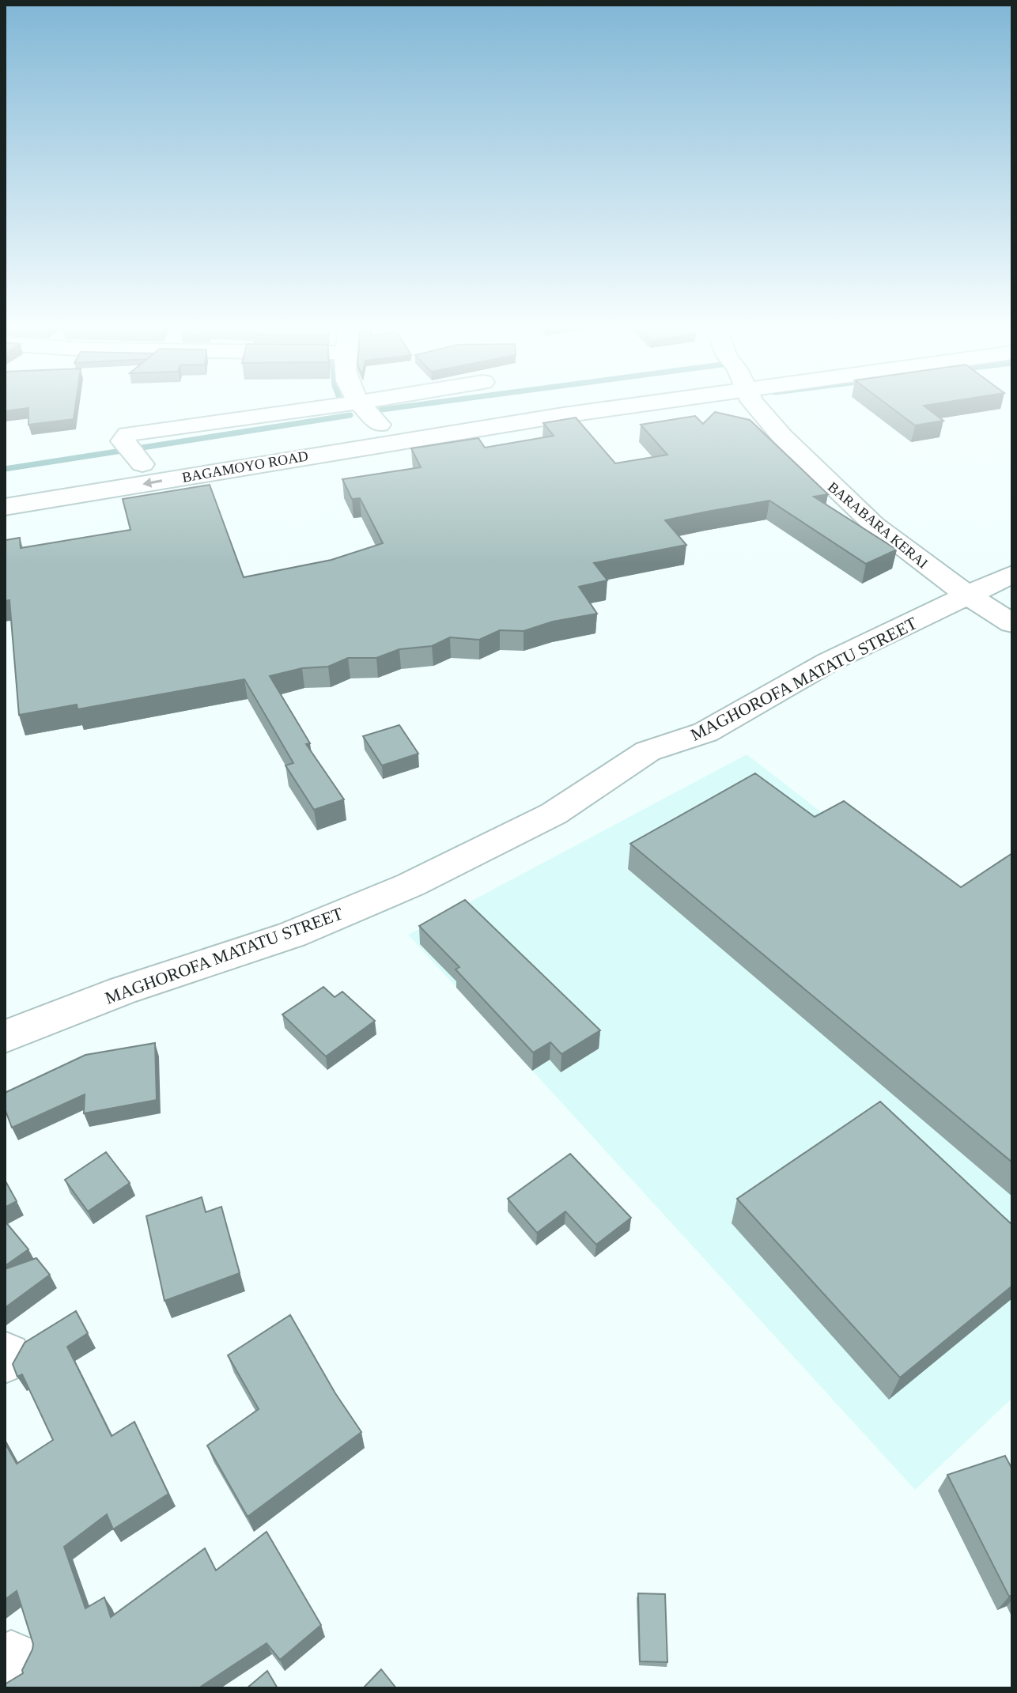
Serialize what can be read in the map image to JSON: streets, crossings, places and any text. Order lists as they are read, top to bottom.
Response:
{
  "streets": {
    "main road": ["BAGAMOYO ROAD", "BARABARA KERAI", "MAGHOROFA MATATU STREET"]
  },
  "crossings": [
    ["BARABARA KERAI", "MAGHOROFA MATATU STREET"]
  ]
}
